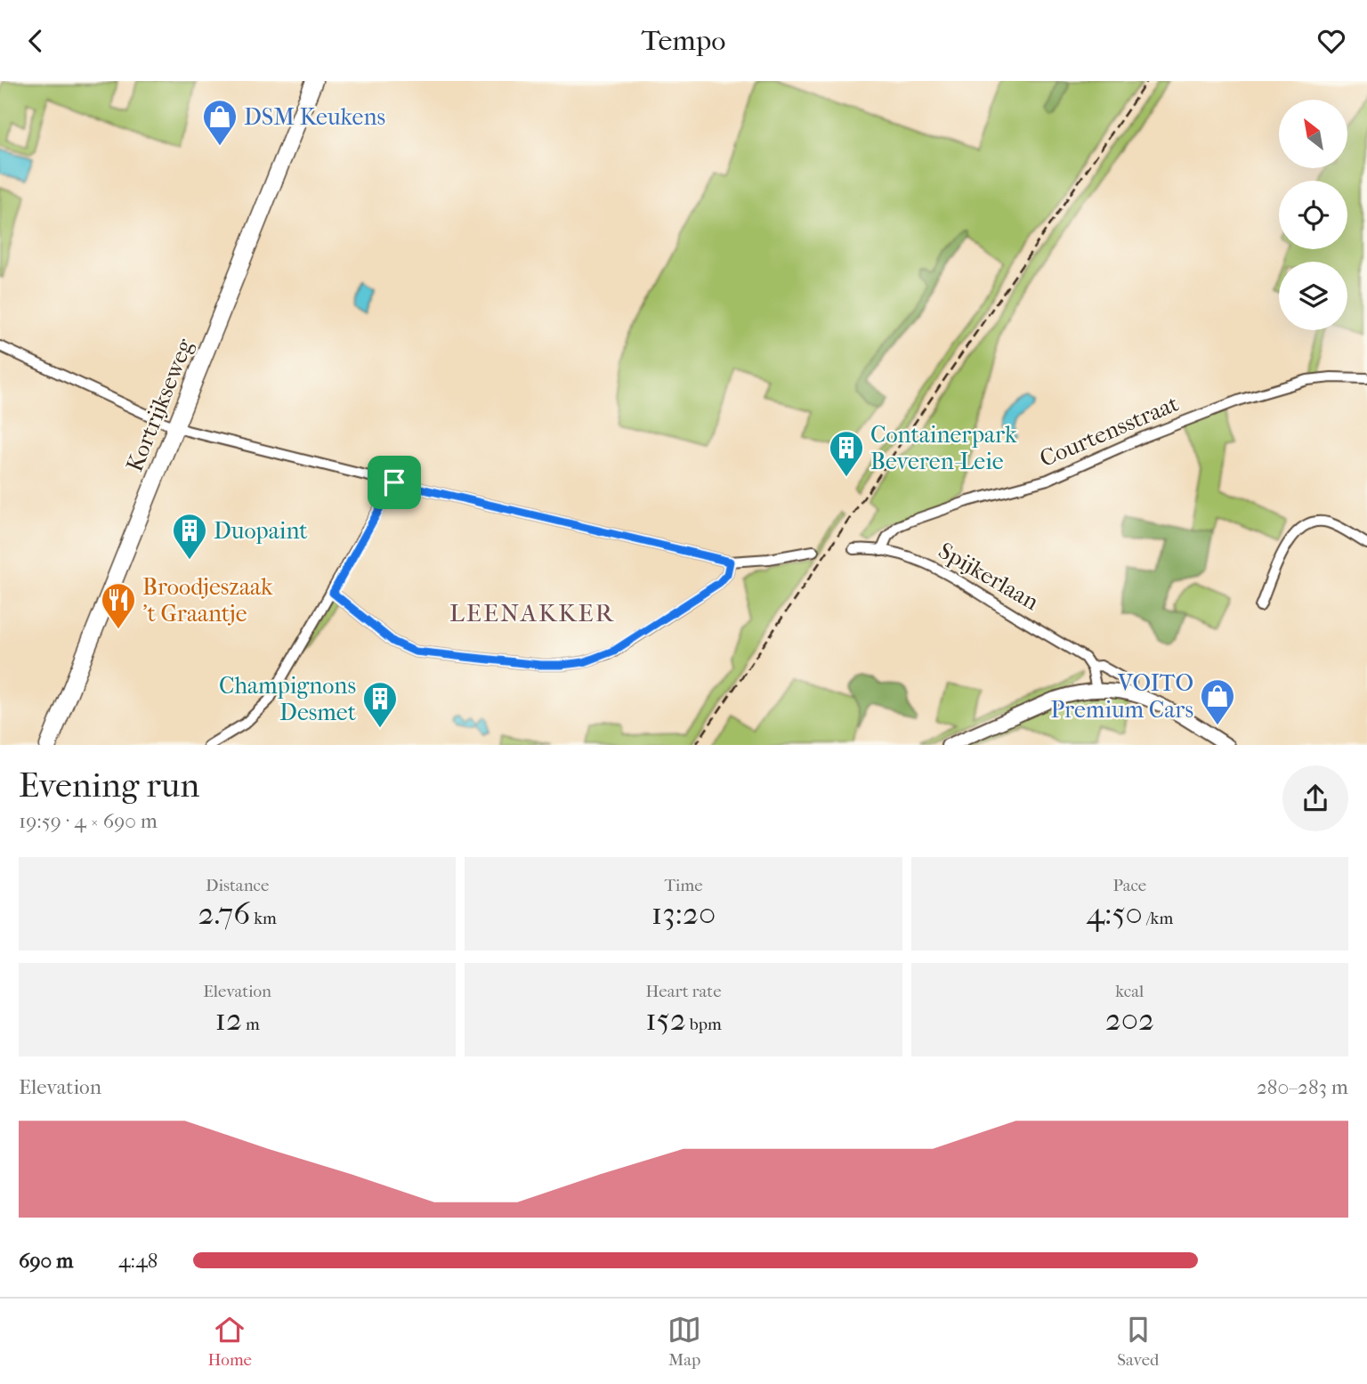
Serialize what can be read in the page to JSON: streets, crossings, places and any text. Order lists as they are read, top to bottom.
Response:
{
  "streets": {
    "main road": ["Kortrijkseweg"],
    "street": ["Courtensstraat", "Spijkerlaan"]
  },
  "crossings": [
    ["Courtensstraat", "Spijkerlaan"]
  ],
  "districts": ["LEENAKKER"],
  "places": {
    "shop": ["DSM Keukens", "VOITO Premium Cars"],
    "building": ["Containerpark Beveren-Leie", "Duopaint", "Champignons Desmet"],
    "restaurant": ["Broodjeszaak 't Graantje"]
  },
  "north": "top left",
  "page": {
    "header": "Tempo",
    "heading": ["Evening run", "19:59 · 4 × 690 m"],
    "stats": [
      ["Distance", "2.76 km"],
      ["Time", "13:20"],
      ["Pace", "4:50 /km"],
      ["Elevation", "12 m"],
      ["Heart rate", "152 bpm"],
      ["kcal", "202"]
    ],
    "chart": ["Elevation", "280–283 m"],
    "list": [
      {
        "name": "690 m",
        "note": "4:48"
      }
    ],
    "tabs": ["Home", "Map", "Saved"]
  }
}
